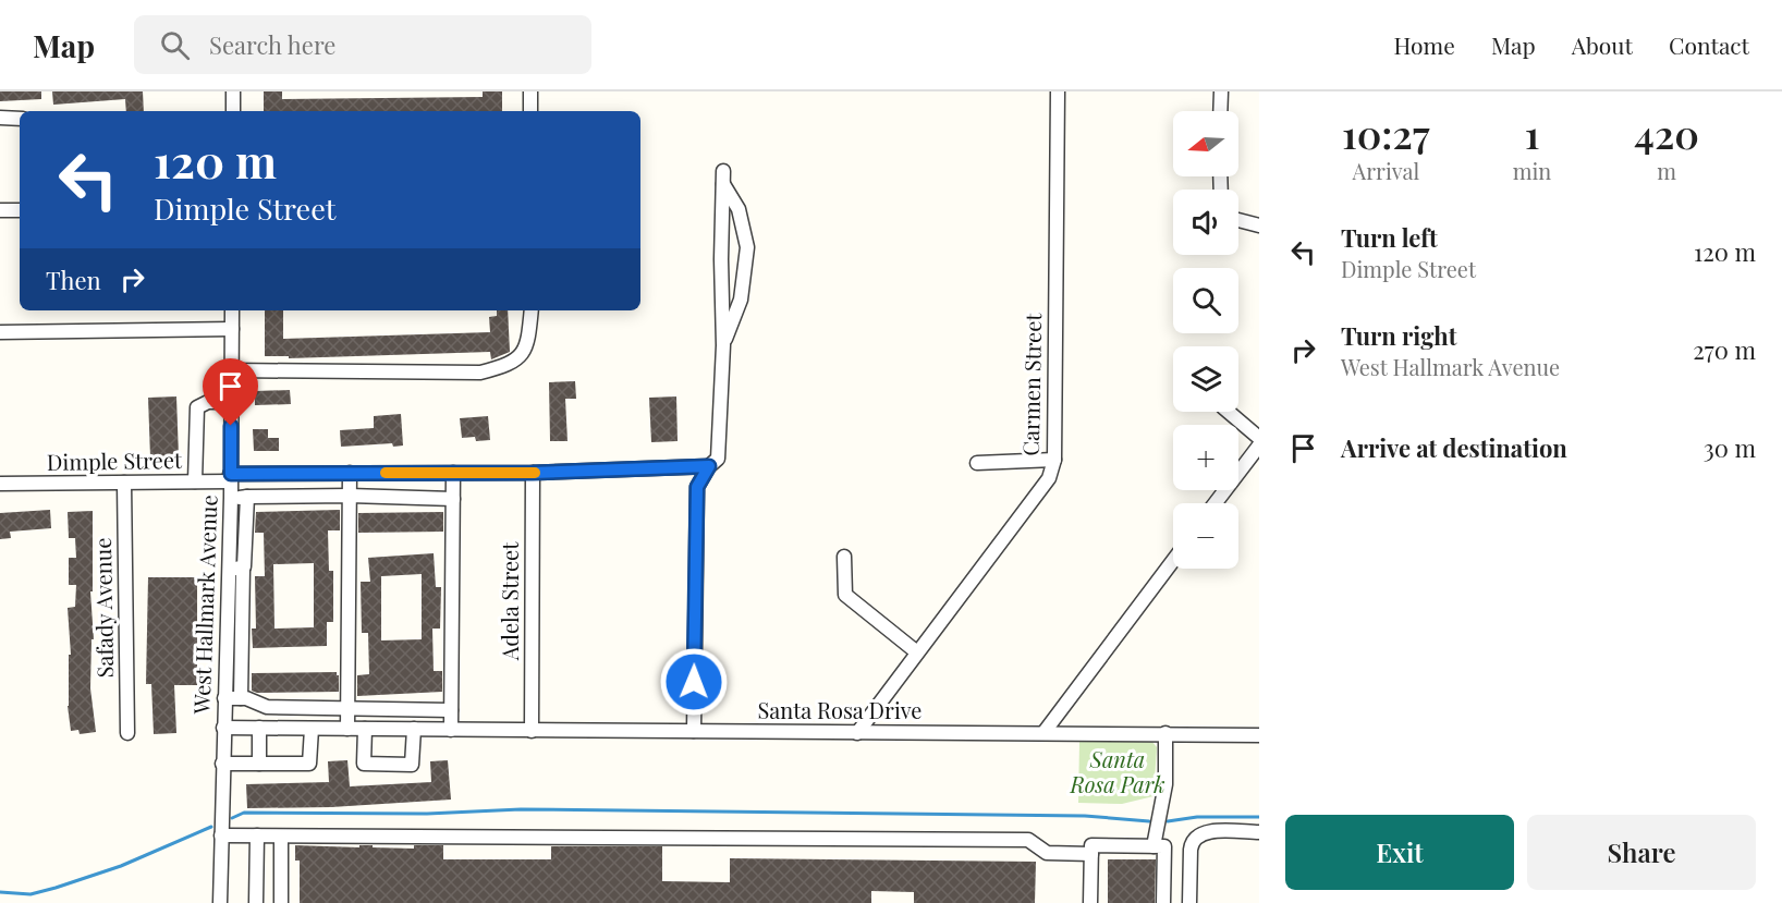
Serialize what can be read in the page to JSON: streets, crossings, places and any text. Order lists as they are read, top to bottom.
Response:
{
  "streets": {
    "street": [
      "Carmen Street",
      "Dimple Street",
      "Adela Street",
      "West Hallmark Avenue",
      "Safady Avenue",
      "Santa Rosa Drive"
    ]
  },
  "crossings": [
    ["Carmen Street", "Santa Rosa Drive"],
    ["Dimple Street", "Adela Street"],
    ["Dimple Street", "West Hallmark Avenue"],
    ["Dimple Street", "Safady Avenue"],
    ["Adela Street", "Santa Rosa Drive"],
    ["West Hallmark Avenue", "Santa Rosa Drive"]
  ],
  "parks": ["Santa Rosa Park"],
  "north": "left",
  "page": {
    "header": "Map",
    "search": "Search here",
    "nav": [
      "Home",
      "Map",
      "About",
      "Contact"
    ],
    "eta": [
      "10:27",
      "Arrival",
      "1",
      "min",
      "420",
      "m"
    ],
    "map_buttons": ["+", "−"],
    "turn": ["120 m", "Dimple Street"],
    "list": [
      {
        "name": "Turn left",
        "note": "Dimple Street",
        "value": "120 m"
      },
      {
        "name": "Turn right",
        "note": "West Hallmark Avenue",
        "value": "270 m"
      },
      {
        "name": "Arrive at destination",
        "value": "30 m"
      }
    ],
    "then": "Then",
    "buttons": ["Exit", "Share"]
  }
}
